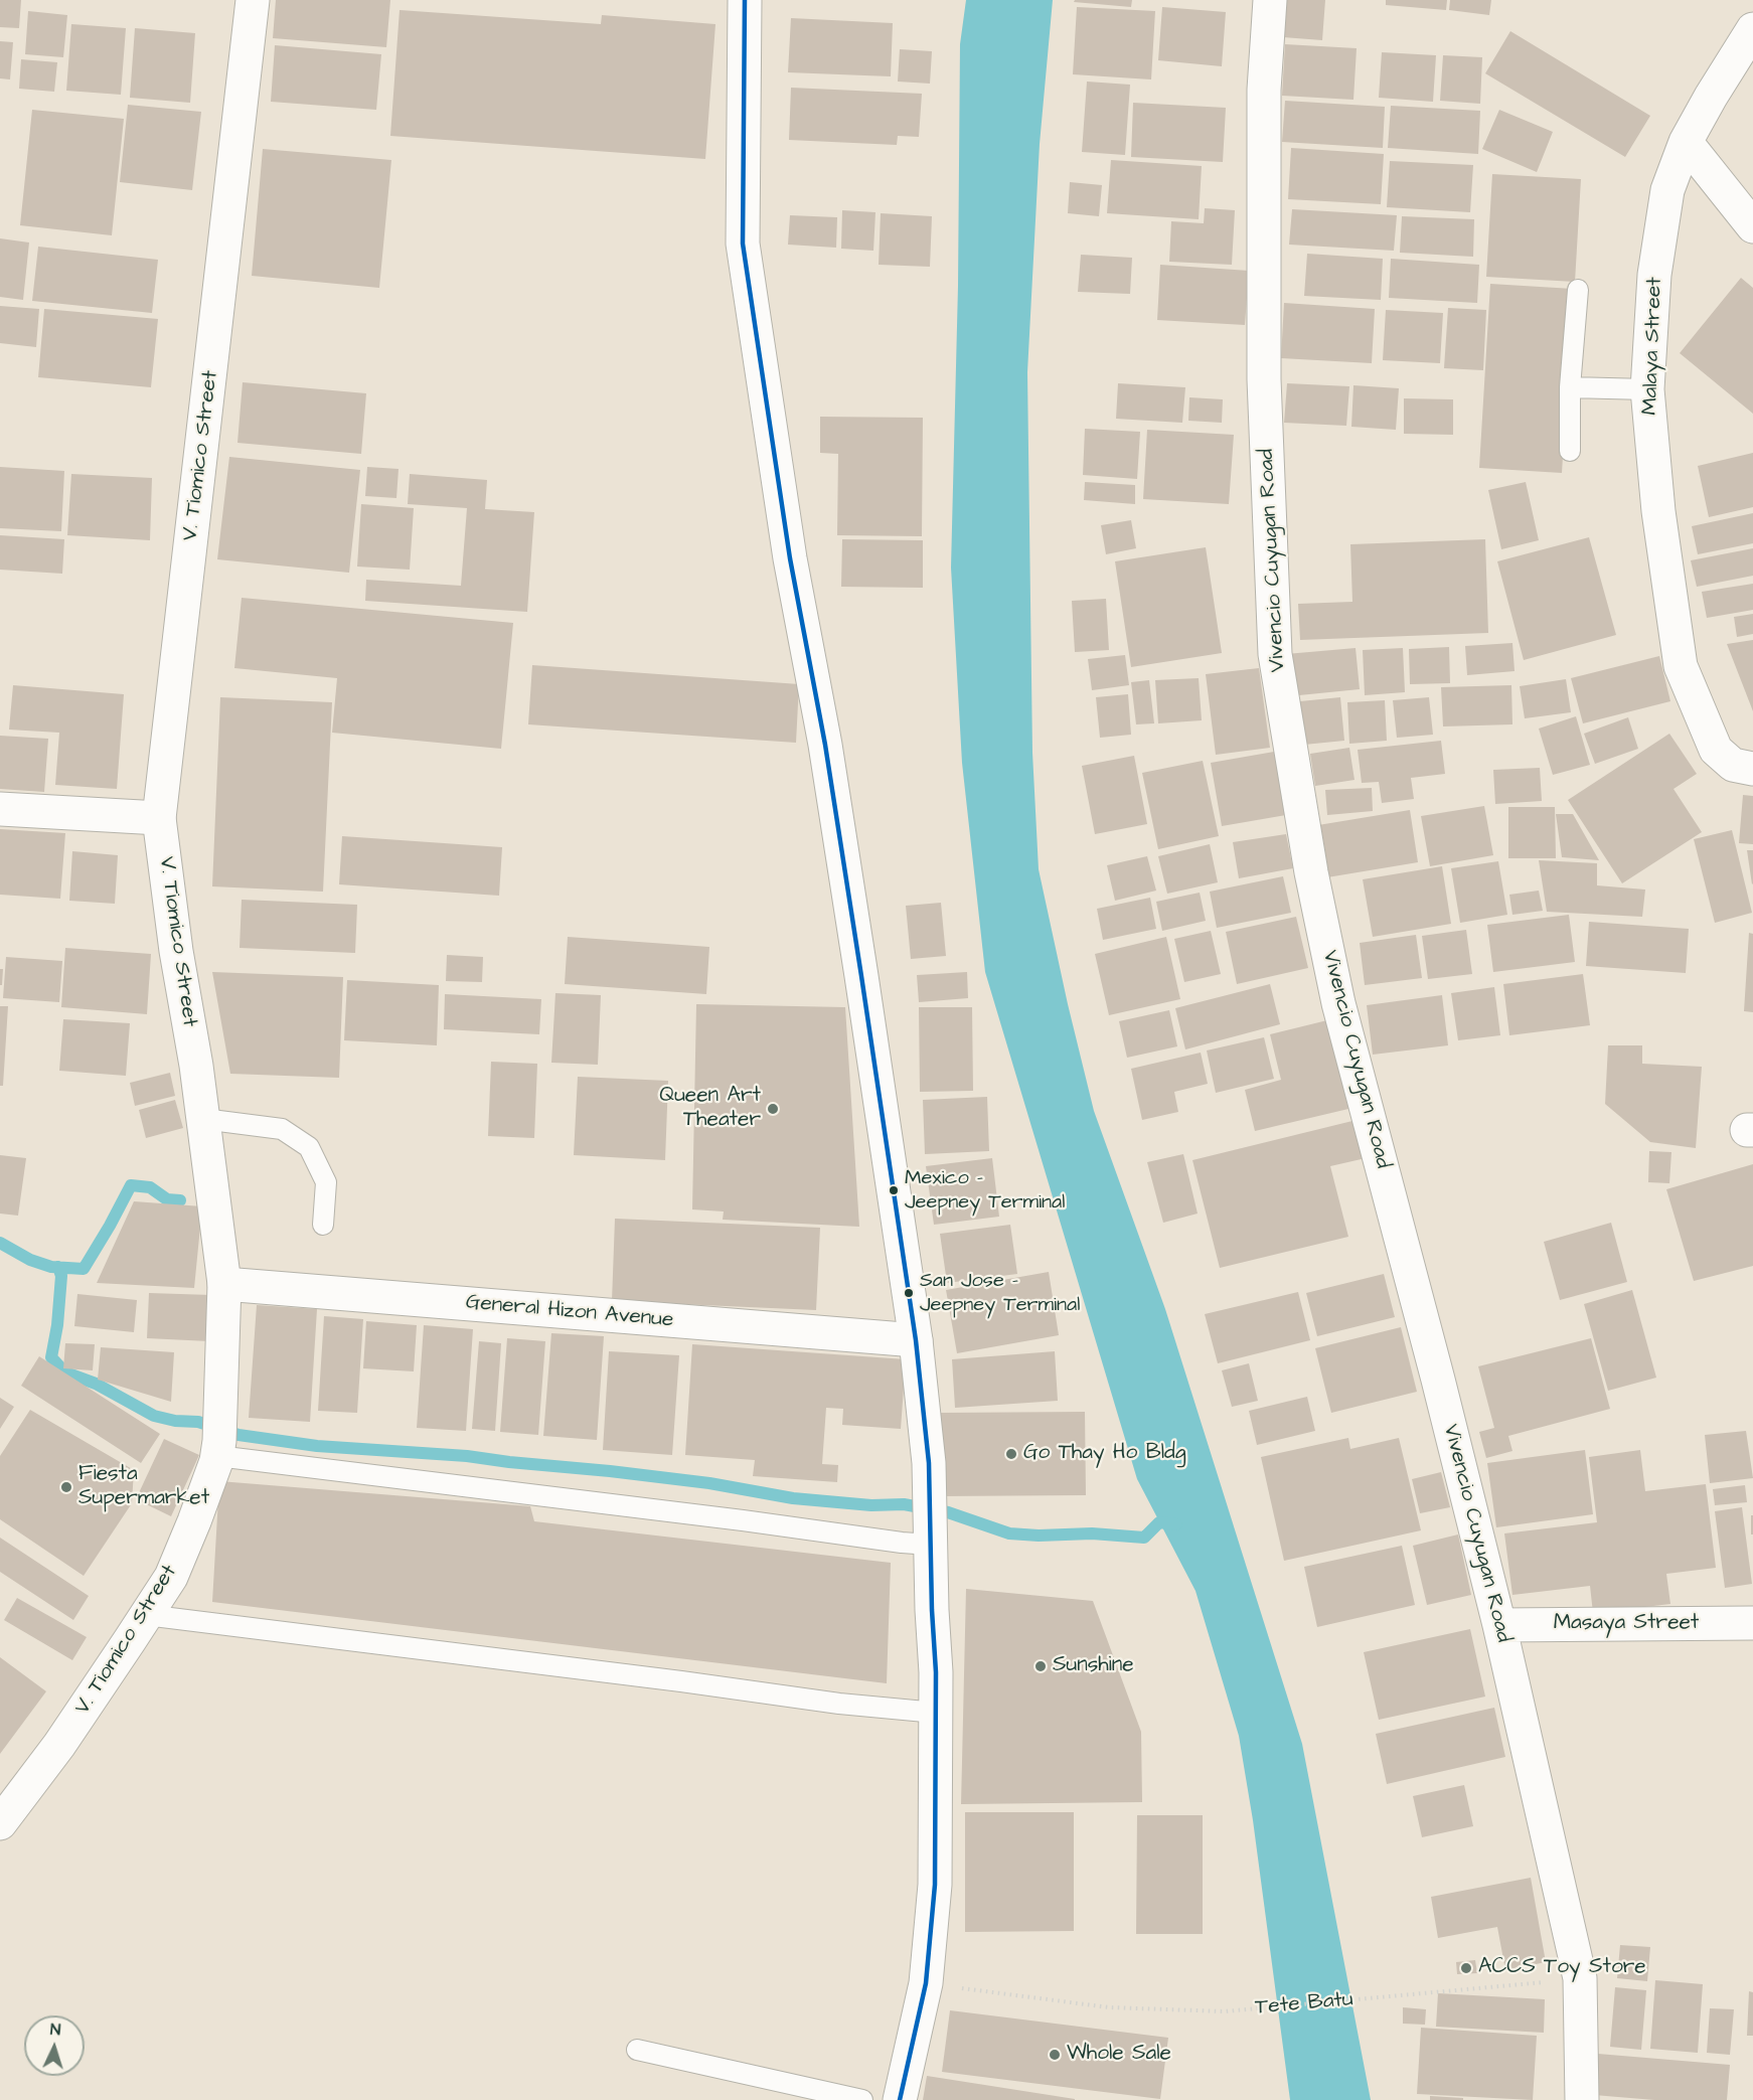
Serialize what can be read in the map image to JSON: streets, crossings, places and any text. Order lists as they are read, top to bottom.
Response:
{
  "streets": {
    "street": [
      "Malaya Street",
      "V. Tiomico Street",
      "Vivencio Cuyugan Road",
      "General Hizon Avenue",
      "Masaya Street"
    ],
    "path": ["Tete Batu"]
  },
  "crossings": [
    ["V. Tiomico Street", "General Hizon Avenue"],
    ["Vivencio Cuyugan Road", "Masaya Street"],
    ["Vivencio Cuyugan Road", "Tete Batu"]
  ],
  "places": [
    "Queen Art Theater",
    "Mexico - Jeepney Terminal",
    "San Jose - Jeepney Terminal",
    "Go Thay Ho Bldg",
    "Fiesta Supermarket",
    "Sunshine",
    "ACCS Toy Store",
    "Whole Sale"
  ],
  "north": "top"
}
